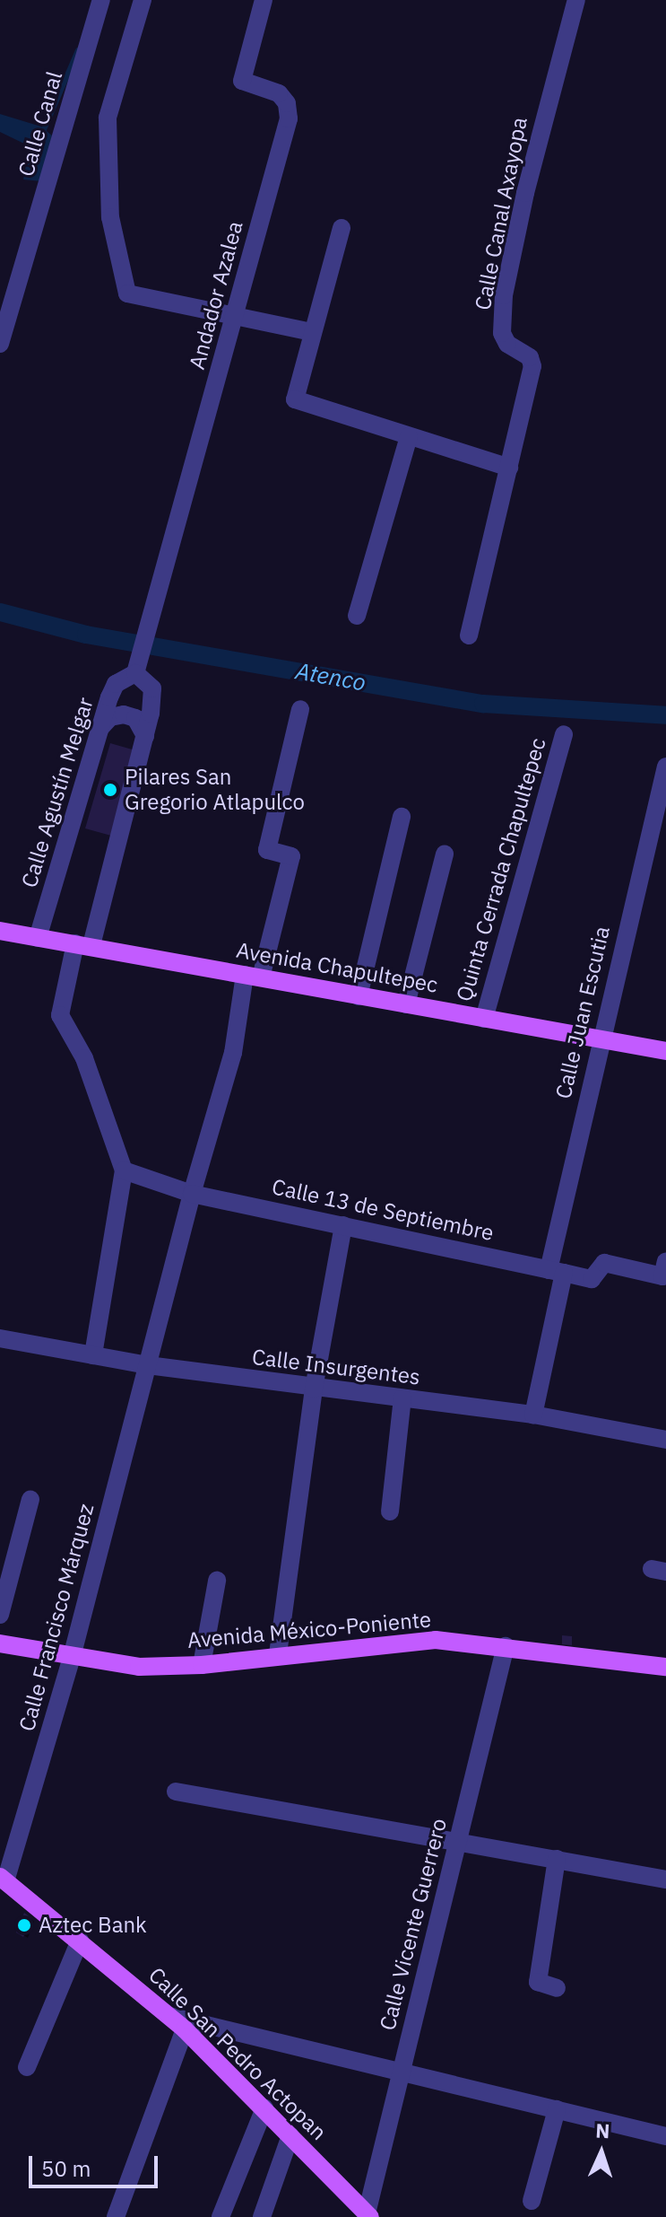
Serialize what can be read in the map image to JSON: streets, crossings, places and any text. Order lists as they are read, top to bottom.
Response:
{
  "streets": {
    "main road": ["Avenida Chapultepec", "Avenida México-Poniente", "Calle San Pedro Actopan"],
    "street": [
      "Calle Canal",
      "Calle Canal Axayopa",
      "Andador Azalea",
      "Calle Agustín Melgar",
      "Quinta Cerrada Chapultepec",
      "Calle Juan Escutia",
      "Calle 13 de Septiembre",
      "Calle Insurgentes",
      "Calle Francisco Márquez",
      "Calle Vicente Guerrero"
    ]
  },
  "crossings": [
    ["Andador Azalea", "Calle Agustín Melgar"],
    ["Calle Agustín Melgar", "Avenida Chapultepec"],
    ["Quinta Cerrada Chapultepec", "Avenida Chapultepec"],
    ["Avenida Chapultepec", "Calle Juan Escutia"],
    ["Calle Juan Escutia", "Calle 13 de Septiembre"],
    ["Calle Insurgentes", "Calle Francisco Márquez"],
    ["Calle Francisco Márquez", "Avenida México-Poniente"],
    ["Calle Francisco Márquez", "Calle San Pedro Actopan"],
    ["Avenida México-Poniente", "Calle Vicente Guerrero"],
    ["Calle Vicente Guerrero", "Calle San Pedro Actopan"]
  ],
  "water": ["Atenco"],
  "places": ["Pilares San Gregorio Atlapulco", "Aztec Bank"],
  "scale_bar": "50 m",
  "north": "top"
}
